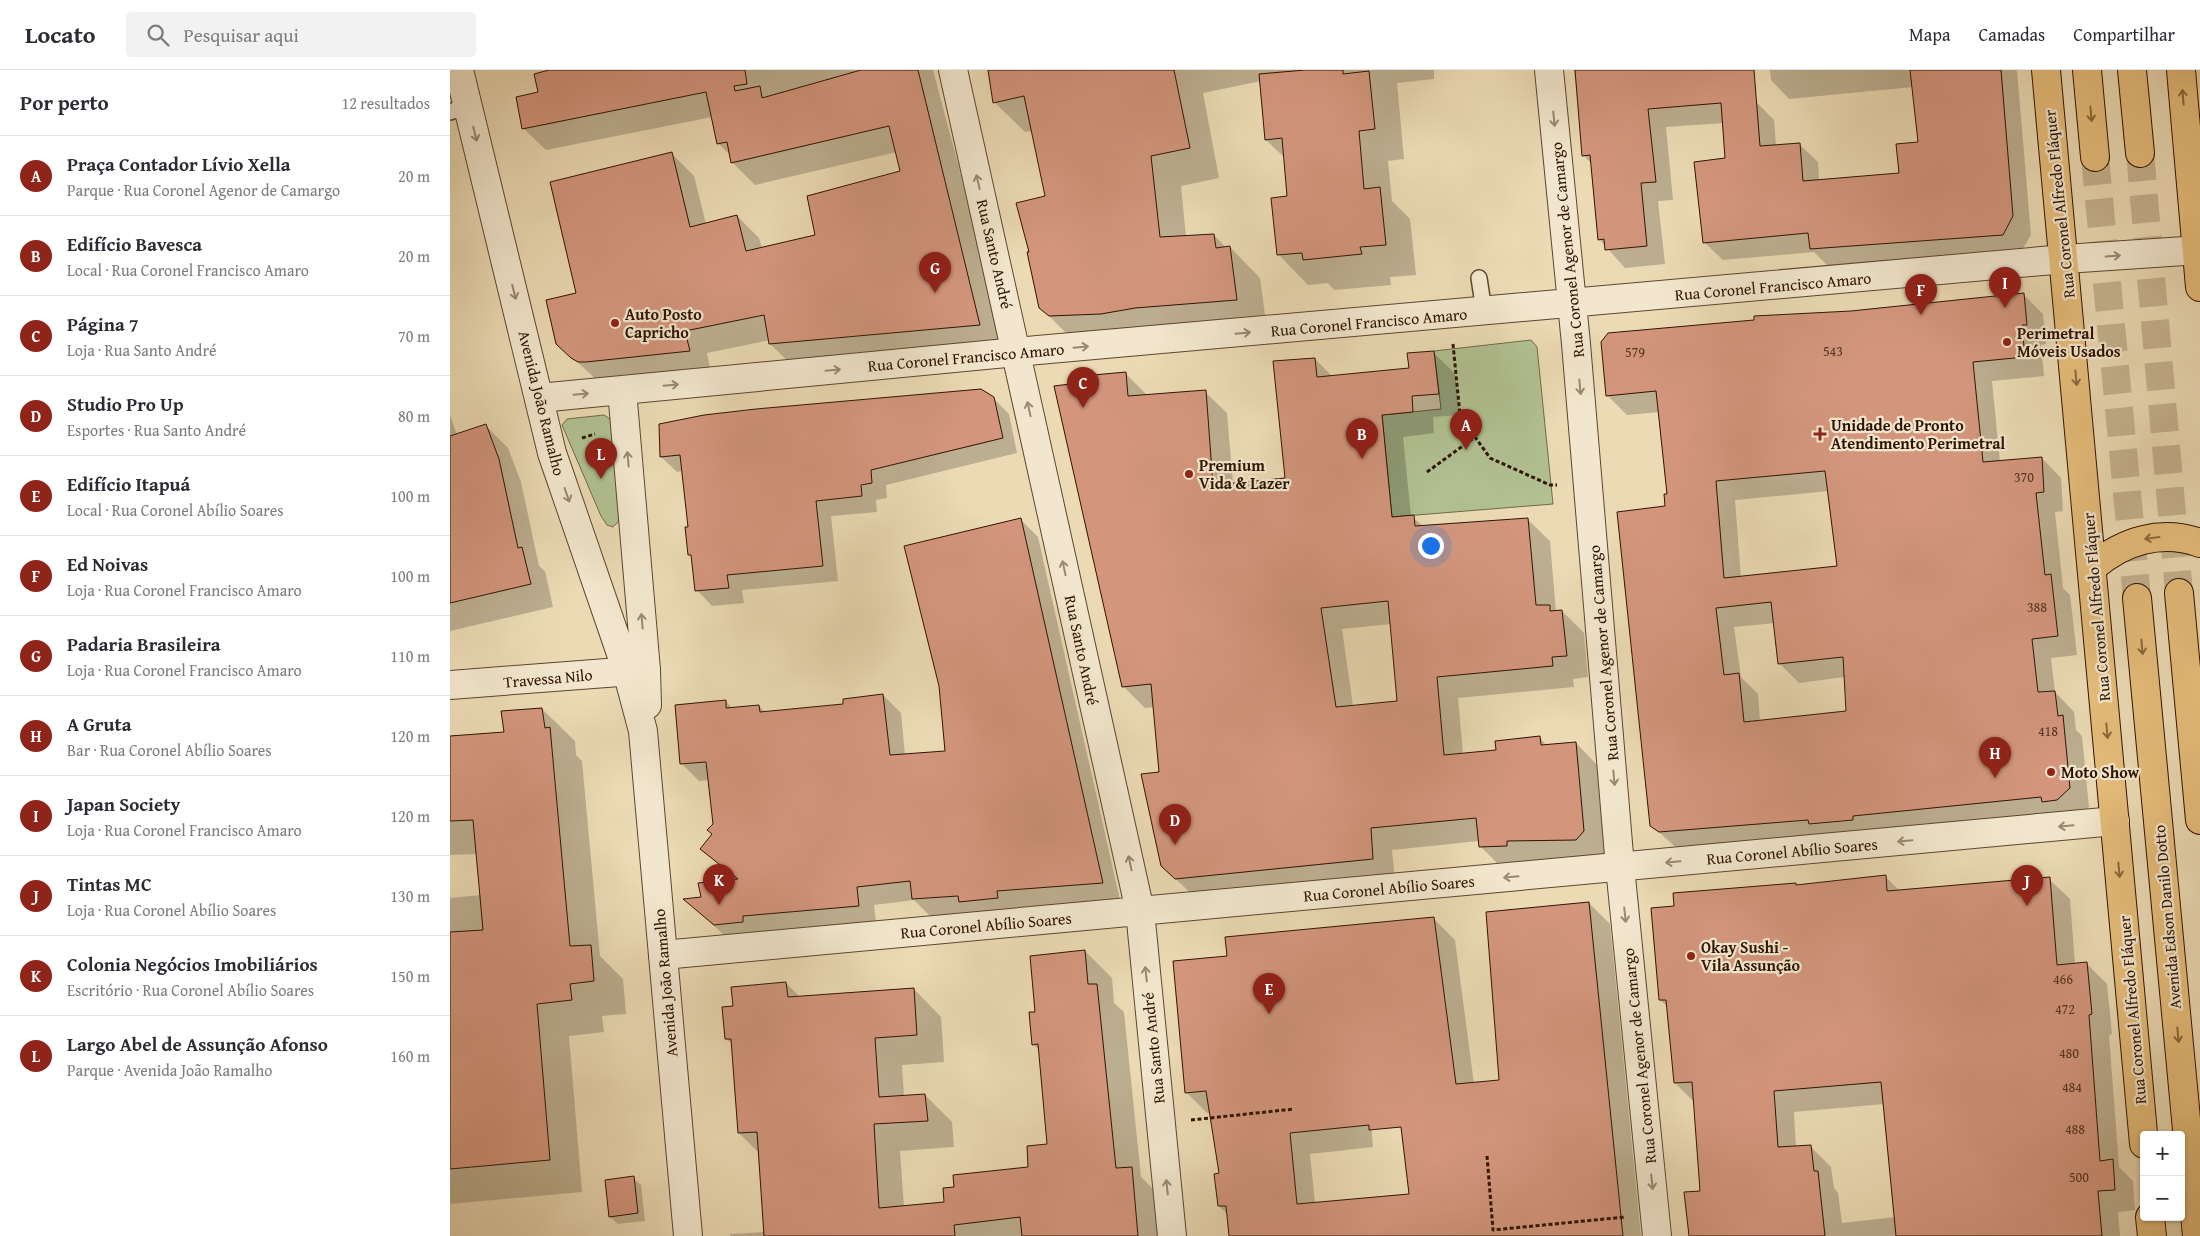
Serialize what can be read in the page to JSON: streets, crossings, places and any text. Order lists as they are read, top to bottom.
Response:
{
  "streets": {
    "main road": ["Rua Coronel Alfredo Fláquer", "Avenida Edson Danilo Dotto"],
    "street": [
      "Rua Coronel Agenor de Camargo",
      "Rua Santo André",
      "Rua Coronel Francisco Amaro",
      "Avenida João Ramalho",
      "Travessa Nilo",
      "Rua Coronel Abílio Soares"
    ]
  },
  "crossings": [
    ["Rua Coronel Alfredo Fláquer", "Rua Coronel Francisco Amaro"],
    ["Rua Coronel Alfredo Fláquer", "Rua Coronel Abílio Soares"],
    ["Rua Coronel Agenor de Camargo", "Rua Coronel Francisco Amaro"],
    ["Rua Coronel Agenor de Camargo", "Rua Coronel Abílio Soares"],
    ["Rua Santo André", "Rua Coronel Francisco Amaro"],
    ["Rua Santo André", "Rua Coronel Abílio Soares"],
    ["Rua Coronel Francisco Amaro", "Avenida João Ramalho"],
    ["Avenida João Ramalho", "Travessa Nilo"],
    ["Avenida João Ramalho", "Rua Coronel Abílio Soares"]
  ],
  "one_way": [
    "Rua Coronel Agenor de Camargo",
    "Rua Santo André",
    "Rua Coronel Francisco Amaro",
    "Rua Coronel Abílio Soares"
  ],
  "places": {
    "other": [
      "Auto Posto Capricho",
      "Perimetral Móveis Usados",
      "Premium Vida & Lazer",
      "Moto Show",
      "Okay Sushi - Vila Assunção"
    ],
    "health": ["Unidade de Pronto Atendimento Perimetral"]
  },
  "house_numbers": [
    "543",
    "579",
    "370",
    "388",
    "418",
    "466",
    "472",
    "480",
    "484",
    "488",
    "500"
  ],
  "page": {
    "header": "Locato",
    "search": "Pesquisar aqui",
    "nav": ["Mapa", "Camadas", "Compartilhar"],
    "heading": ["Por perto", "12 resultados"],
    "list": [
      {
        "mark": "A",
        "name": "Praça Contador Lívio Xella",
        "note": "Parque · Rua Coronel Agenor de Camargo",
        "value": "20 m"
      },
      {
        "mark": "B",
        "name": "Edifício Bavesca",
        "note": "Local · Rua Coronel Francisco Amaro",
        "value": "20 m"
      },
      {
        "mark": "C",
        "name": "Página 7",
        "note": "Loja · Rua Santo André",
        "value": "70 m"
      },
      {
        "mark": "D",
        "name": "Studio Pro Up",
        "note": "Esportes · Rua Santo André",
        "value": "80 m"
      },
      {
        "mark": "E",
        "name": "Edifício Itapuá",
        "note": "Local · Rua Coronel Abílio Soares",
        "value": "100 m"
      },
      {
        "mark": "F",
        "name": "Ed Noivas",
        "note": "Loja · Rua Coronel Francisco Amaro",
        "value": "100 m"
      },
      {
        "mark": "G",
        "name": "Padaria Brasileira",
        "note": "Loja · Rua Coronel Francisco Amaro",
        "value": "110 m"
      },
      {
        "mark": "H",
        "name": "A Gruta",
        "note": "Bar · Rua Coronel Abílio Soares",
        "value": "120 m"
      },
      {
        "mark": "I",
        "name": "Japan Society",
        "note": "Loja · Rua Coronel Francisco Amaro",
        "value": "120 m"
      },
      {
        "mark": "J",
        "name": "Tintas MC",
        "note": "Loja · Rua Coronel Abílio Soares",
        "value": "130 m"
      },
      {
        "mark": "K",
        "name": "Colonia Negócios Imobiliários",
        "note": "Escritório · Rua Coronel Abílio Soares",
        "value": "150 m"
      },
      {
        "mark": "L",
        "name": "Largo Abel de Assunção Afonso",
        "note": "Parque · Avenida João Ramalho",
        "value": "160 m"
      }
    ],
    "pins": [
      "G",
      "I",
      "F",
      "C",
      "A",
      "B",
      "L",
      "H",
      "D",
      "K",
      "J",
      "E"
    ],
    "map_buttons": ["+", "−"]
  }
}
